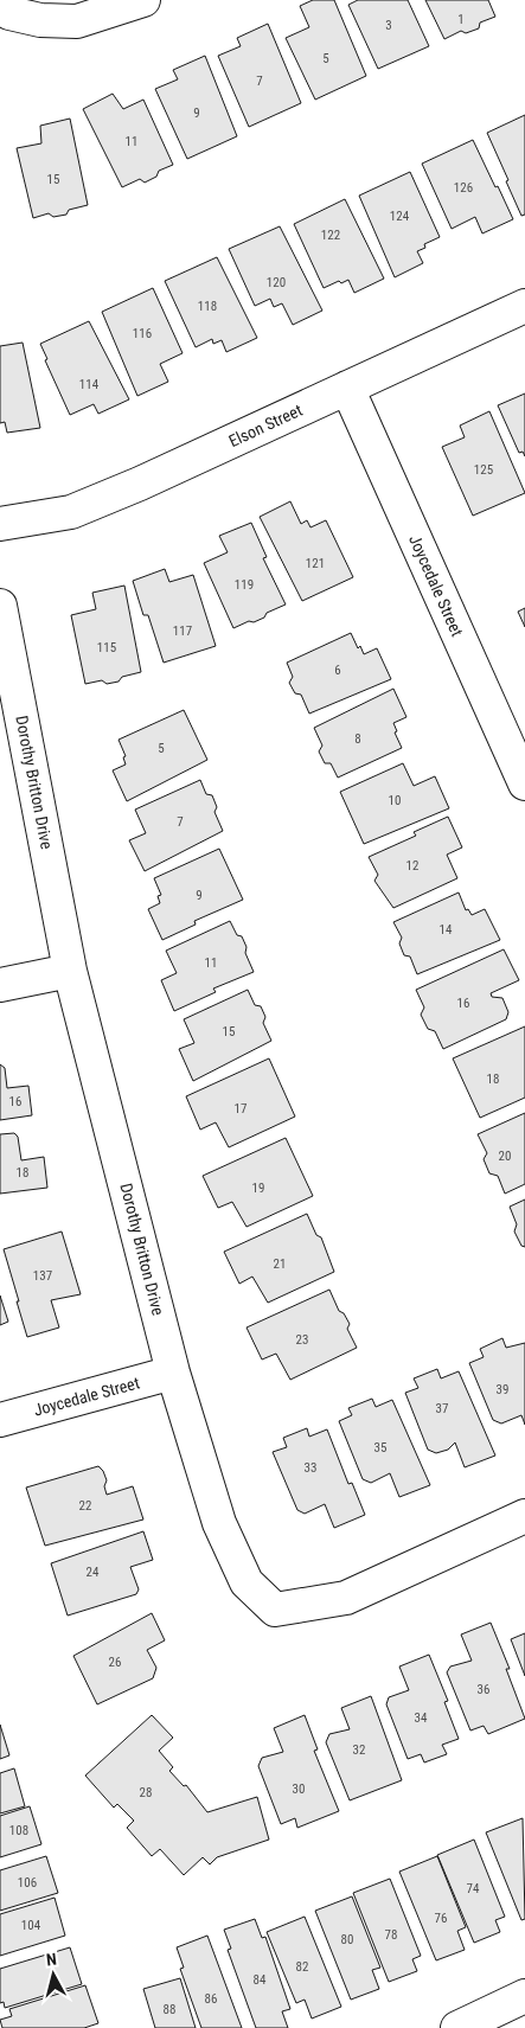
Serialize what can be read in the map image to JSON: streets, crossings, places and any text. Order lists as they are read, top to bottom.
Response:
{
  "streets": {
    "street": ["Elson Street", "Joycedale Street", "Dorothy Britton Drive"]
  },
  "crossings": [
    ["Elson Street", "Joycedale Street"],
    ["Joycedale Street", "Dorothy Britton Drive"]
  ],
  "house_numbers": [
    "1",
    "3",
    "5",
    "7",
    "9",
    "11",
    "15",
    "126",
    "124",
    "122",
    "120",
    "118",
    "116",
    "114",
    "125",
    "121",
    "119",
    "117",
    "115",
    "6",
    "8",
    "5",
    "10",
    "7",
    "12",
    "9",
    "14",
    "11",
    "16",
    "15",
    "18",
    "16",
    "17",
    "20",
    "18",
    "19",
    "21",
    "137",
    "23",
    "39",
    "37",
    "35",
    "33",
    "22",
    "24",
    "26",
    "36",
    "34",
    "32",
    "30",
    "28",
    "108",
    "106",
    "74",
    "76",
    "104",
    "78",
    "80",
    "82",
    "84",
    "86",
    "88"
  ],
  "north": "top"
}
